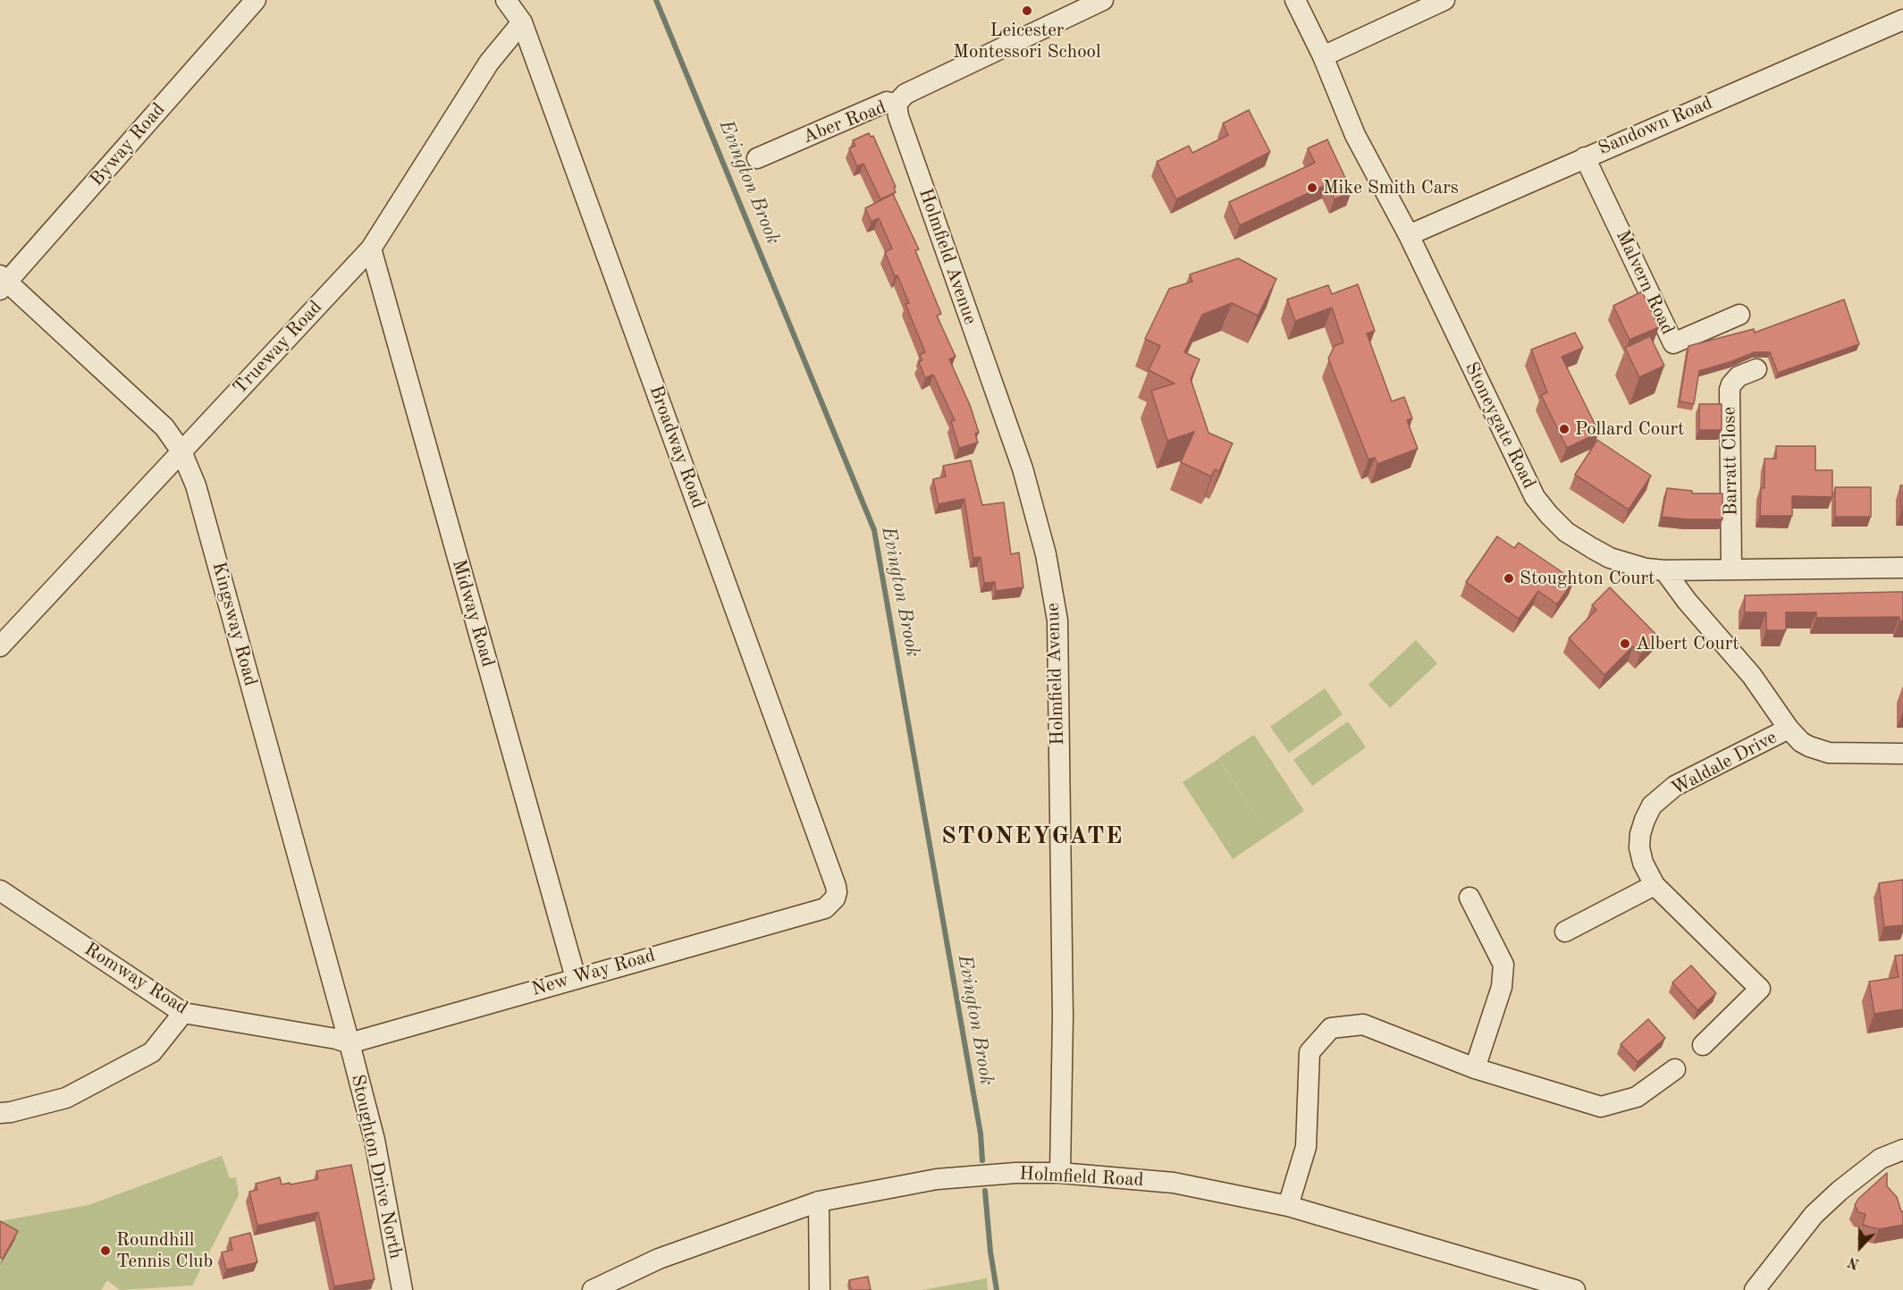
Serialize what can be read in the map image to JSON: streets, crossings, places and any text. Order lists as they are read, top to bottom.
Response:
{
  "streets": {
    "street": [
      "Aber Road",
      "Sandown Road",
      "Byway Road",
      "Holmfield Avenue",
      "Malvern Road",
      "Trueway Road",
      "Stoneygate Road",
      "Broadway Road",
      "Barratt Close",
      "Midway Road",
      "Kingsway Road",
      "Waldale Drive",
      "New Way Road",
      "Romway Road",
      "Stoughton Drive North",
      "Holmfield Road"
    ]
  },
  "crossings": [
    ["Aber Road", "Holmfield Avenue"],
    ["Sandown Road", "Malvern Road"],
    ["Sandown Road", "Stoneygate Road"],
    ["Byway Road", "Kingsway Road"],
    ["Holmfield Avenue", "Holmfield Road"],
    ["Trueway Road", "Broadway Road"],
    ["Trueway Road", "Midway Road"],
    ["Trueway Road", "Kingsway Road"],
    ["Stoneygate Road", "Barratt Close"],
    ["Broadway Road", "New Way Road"],
    ["Midway Road", "New Way Road"],
    ["Kingsway Road", "New Way Road"],
    ["Kingsway Road", "Romway Road"],
    ["Kingsway Road", "Stoughton Drive North"],
    ["New Way Road", "Romway Road"],
    ["New Way Road", "Stoughton Drive North"],
    ["Romway Road", "Stoughton Drive North"]
  ],
  "districts": ["STONEYGATE"],
  "water": ["Evington Brook"],
  "places": [
    "Leicester Montessori School",
    "Mike Smith Cars",
    "Pollard Court",
    "Stoughton Court",
    "Albert Court",
    "Roundhill Tennis Club"
  ],
  "north": "bottom"
}
